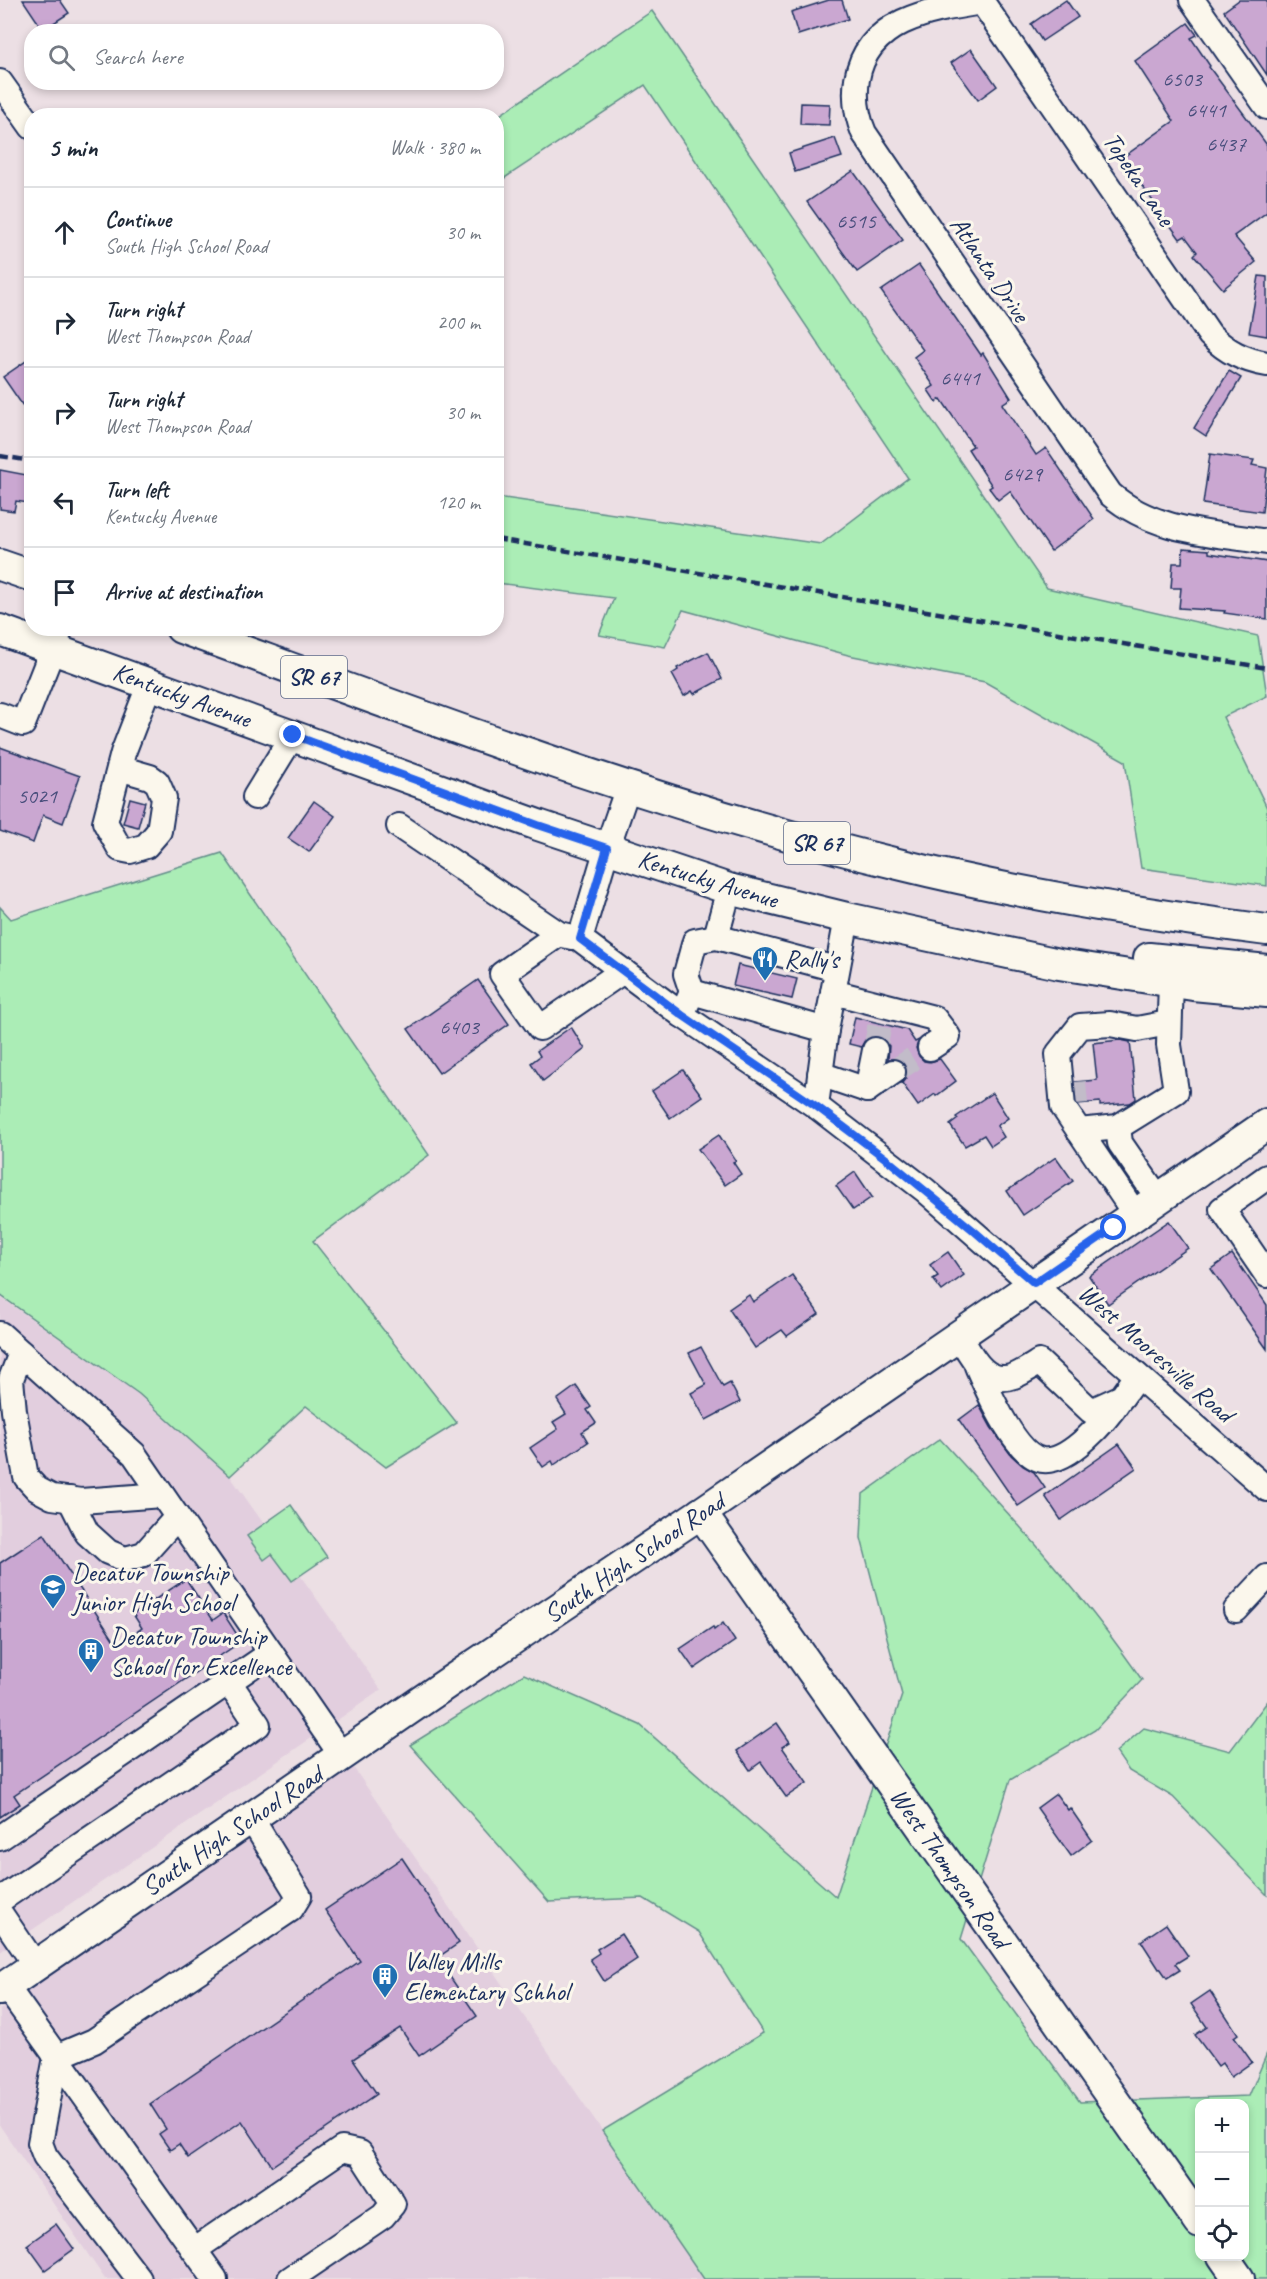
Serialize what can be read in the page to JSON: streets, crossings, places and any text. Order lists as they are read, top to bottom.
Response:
{
  "streets": {
    "main road": [
      "SR 67",
      "Kentucky Avenue",
      "South High School Road",
      "West Thompson Road"
    ],
    "street": ["Topeka Lane", "Atlanta Drive", "West Mooresville Road"]
  },
  "crossings": [
    ["Topeka Lane", "Atlanta Drive"],
    ["West Mooresville Road", "South High School Road"],
    ["South High School Road", "West Thompson Road"]
  ],
  "places": {
    "restaurant": ["Rally's"],
    "school or university": ["Decatur Township Junior High School"],
    "building": ["Decatur Township School for Excellence", "Valley Mills Elementary Schhol"]
  },
  "house_numbers": [
    "6503",
    "6441",
    "6437",
    "6515",
    "6441",
    "6429",
    "5021",
    "6403"
  ],
  "page": {
    "search": "Search here",
    "heading": ["5 min", "Walk · 380 m"],
    "list": [
      ["Continue", "South High School Road", "30 m"],
      ["Turn right", "West Thompson Road", "200 m"],
      ["Turn right", "West Thompson Road", "30 m"],
      ["Turn left", "Kentucky Avenue", "120 m"],
      "Arrive at destination"
    ],
    "map_buttons": ["+", "−"]
  }
}
